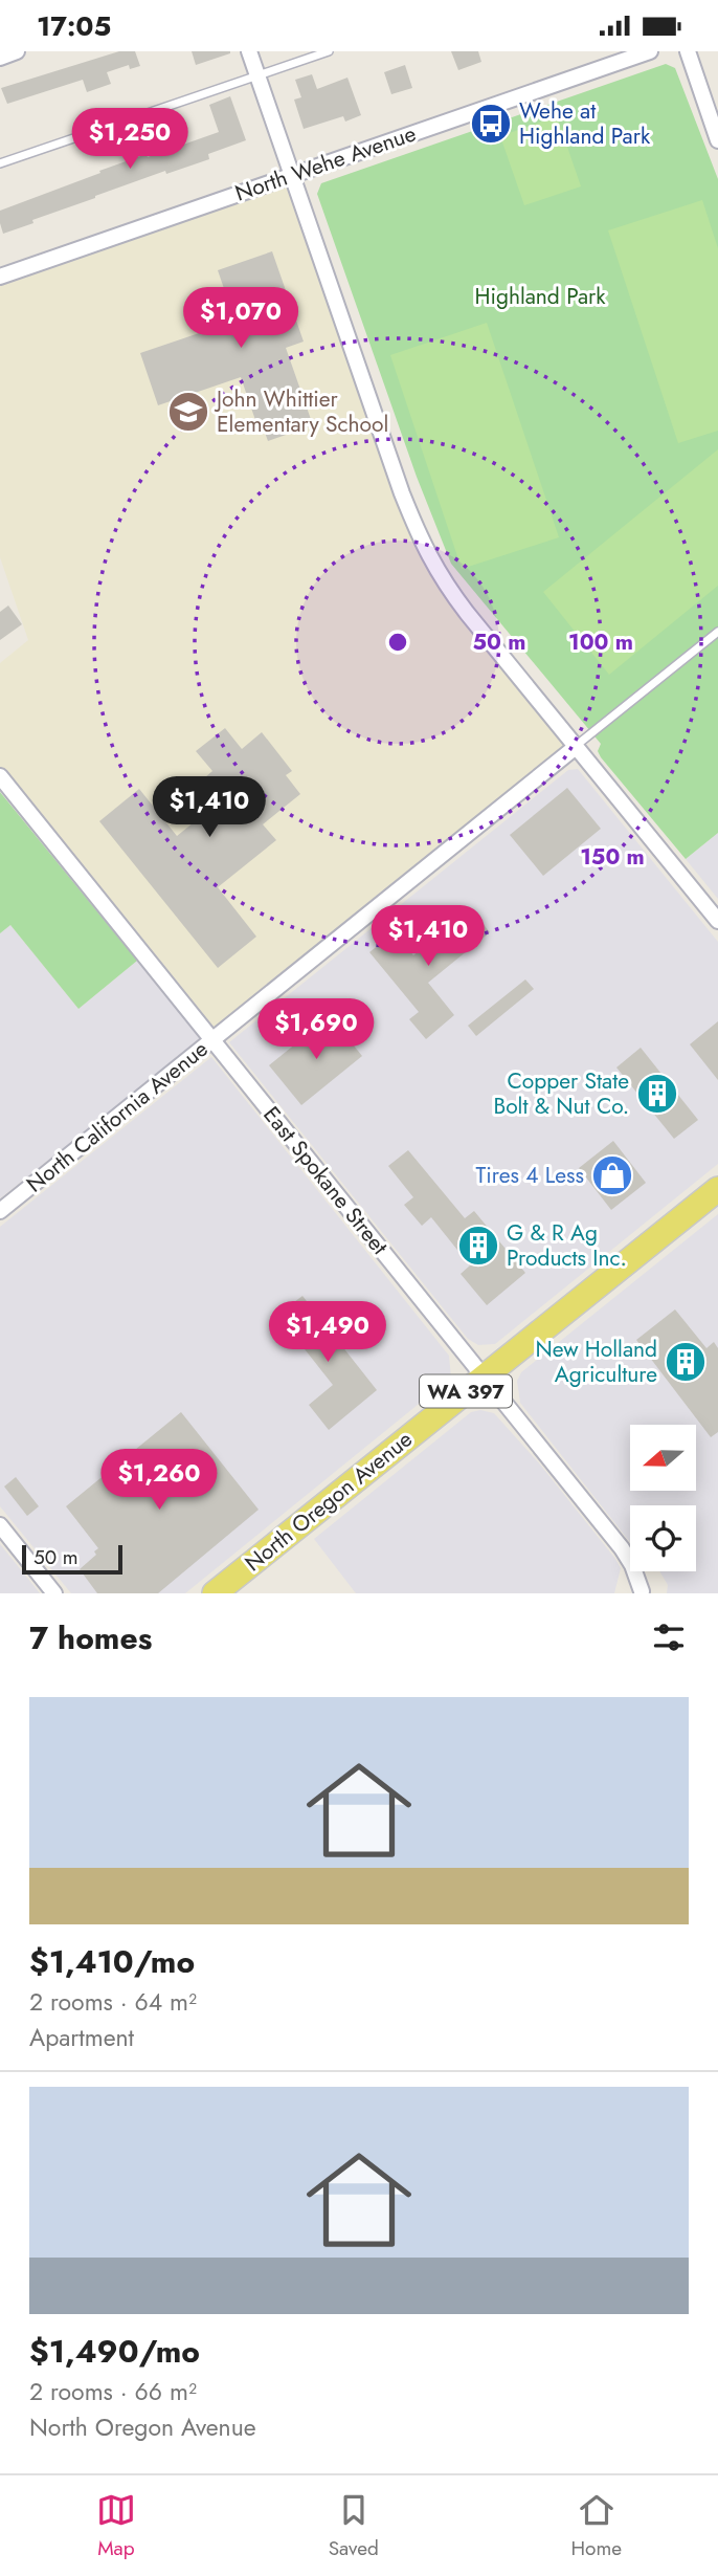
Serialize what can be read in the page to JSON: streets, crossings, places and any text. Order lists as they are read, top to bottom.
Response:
{
  "streets": {
    "main road": ["WA 397", "North Oregon Avenue"],
    "street": ["North Wehe Avenue", "North California Avenue", "East Spokane Street"]
  },
  "crossings": [
    ["North California Avenue", "East Spokane Street"],
    ["East Spokane Street", "North Oregon Avenue"]
  ],
  "parks": ["Highland Park"],
  "places": {
    "bus stop": ["Wehe at Highland Park"],
    "school or university": ["John Whittier Elementary School"],
    "building": ["Copper State Bolt & Nut Co.", "G & R Ag Products Inc.", "New Holland Agriculture"],
    "shop": ["Tires 4 Less"]
  },
  "scale_bar": "50 m",
  "north": "left",
  "page": {
    "status": "17:05",
    "price": [
      "$1,250",
      "$1,070",
      "$1,410",
      "$1,410",
      "$1,690",
      "$1,490",
      "$1,260"
    ],
    "scale": "50 m",
    "heading": "7 homes",
    "list": [
      {
        "name": "$1,410/mo",
        "note": "2 rooms · 64 m² · Apartment"
      },
      {
        "name": "$1,490/mo",
        "note": "2 rooms · 66 m² · North Oregon Avenue"
      }
    ],
    "tabs": ["Map", "Saved", "Home"]
  },
  "rings": ["50 m", "100 m", "150 m"]
}
